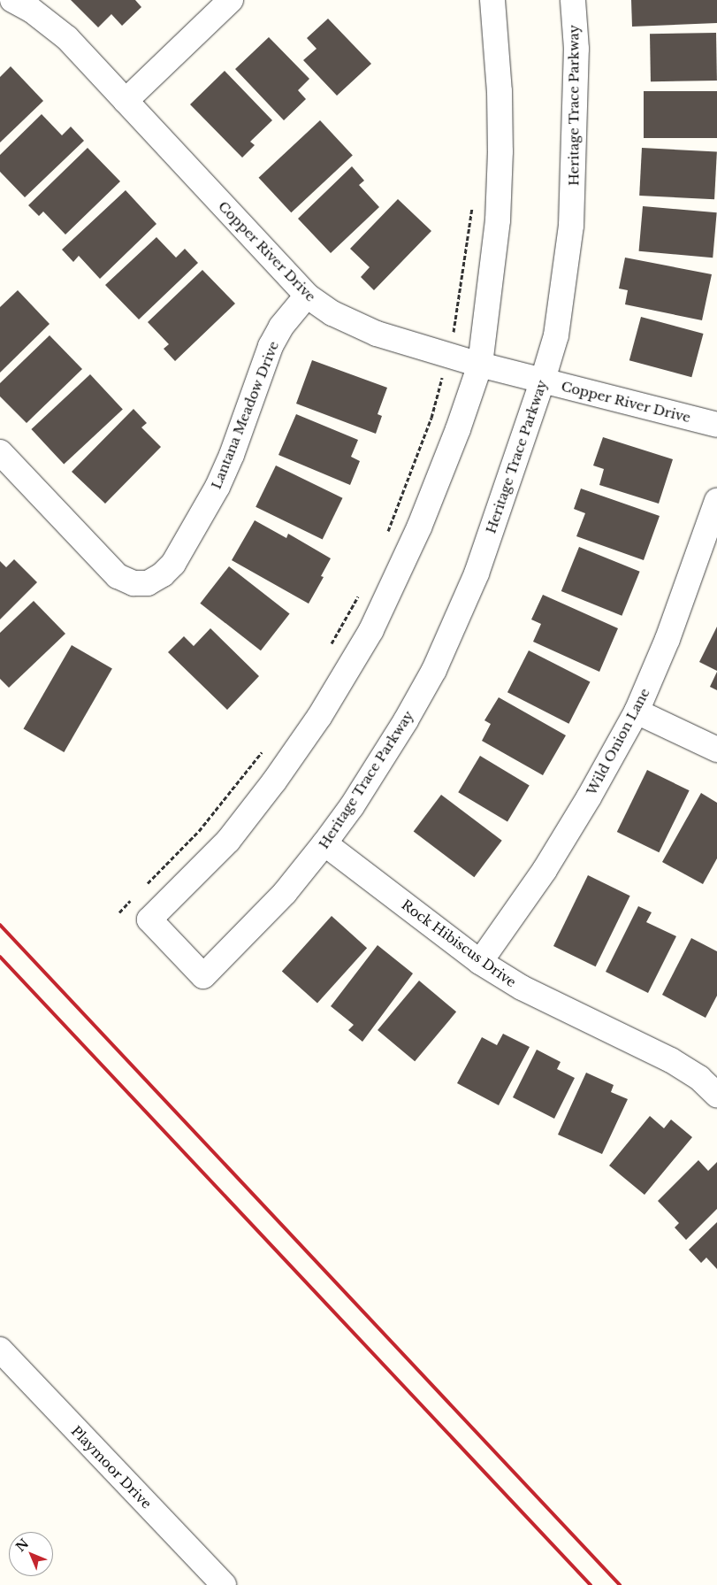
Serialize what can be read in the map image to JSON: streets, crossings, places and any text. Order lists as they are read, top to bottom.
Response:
{
  "streets": {
    "street": [
      "Heritage Trace Parkway",
      "Copper River Drive",
      "Lantana Meadow Drive",
      "Wild Onion Lane",
      "Rock Hibiscus Drive",
      "Playmoor Drive"
    ]
  },
  "crossings": [
    ["Heritage Trace Parkway", "Copper River Drive"],
    ["Heritage Trace Parkway", "Rock Hibiscus Drive"],
    ["Copper River Drive", "Lantana Meadow Drive"],
    ["Wild Onion Lane", "Rock Hibiscus Drive"]
  ],
  "north": "top left"
}
